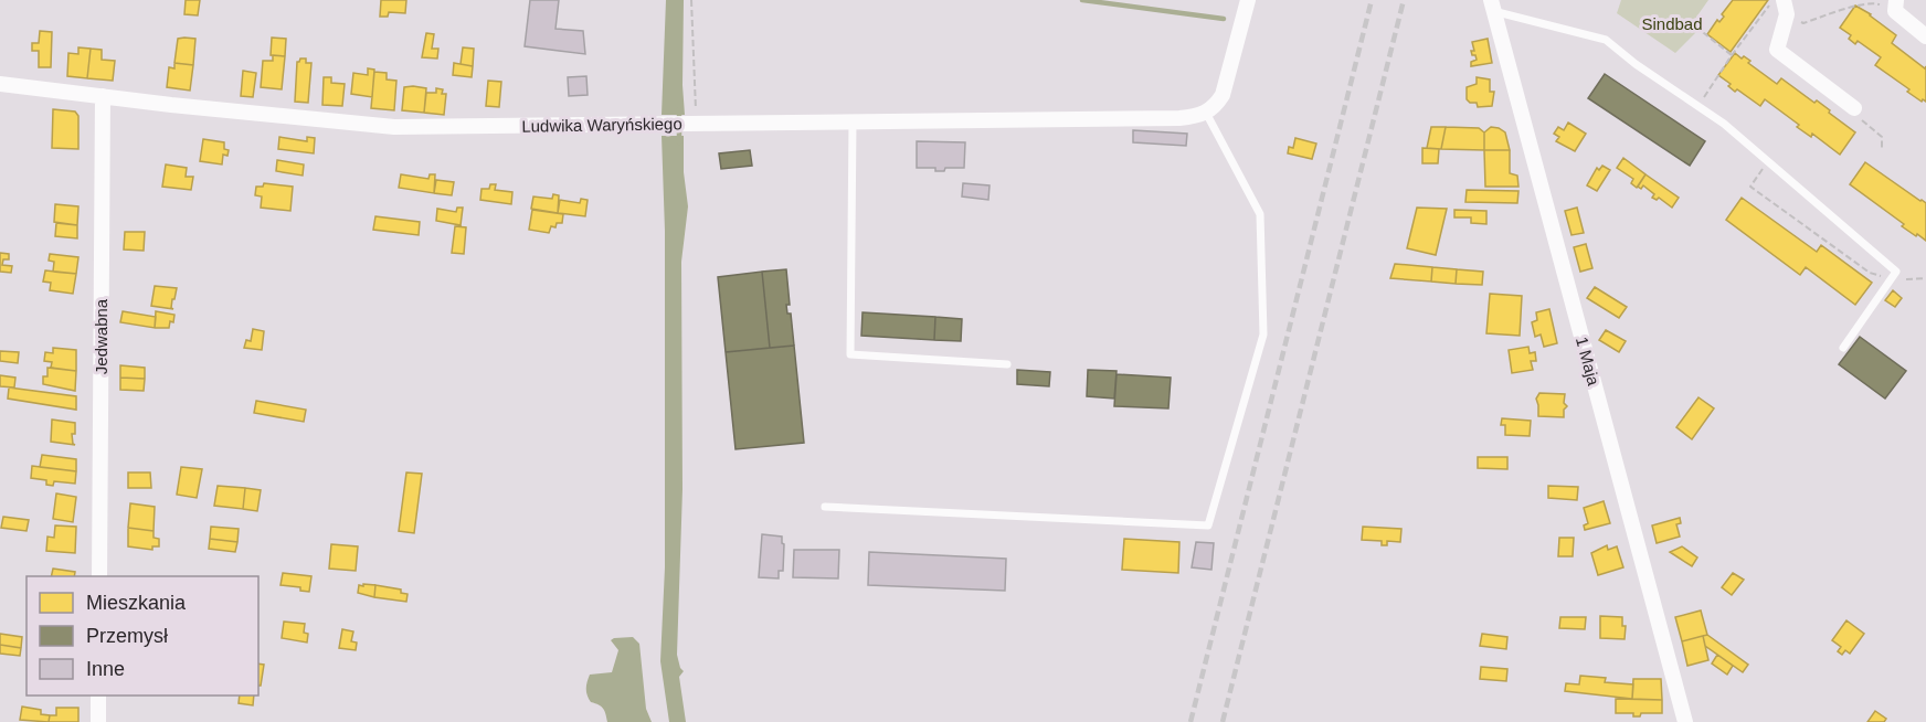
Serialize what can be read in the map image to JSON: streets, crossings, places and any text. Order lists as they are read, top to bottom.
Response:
{
  "streets": {
    "street": ["Ludwika Waryńskiego", "Jedwabna", "1 Maja"]
  },
  "crossings": [
    ["Ludwika Waryńskiego", "Jedwabna"]
  ],
  "parks": ["Sindbad"],
  "legend": ["Mieszkania", "Przemysł", "Inne"]
}
